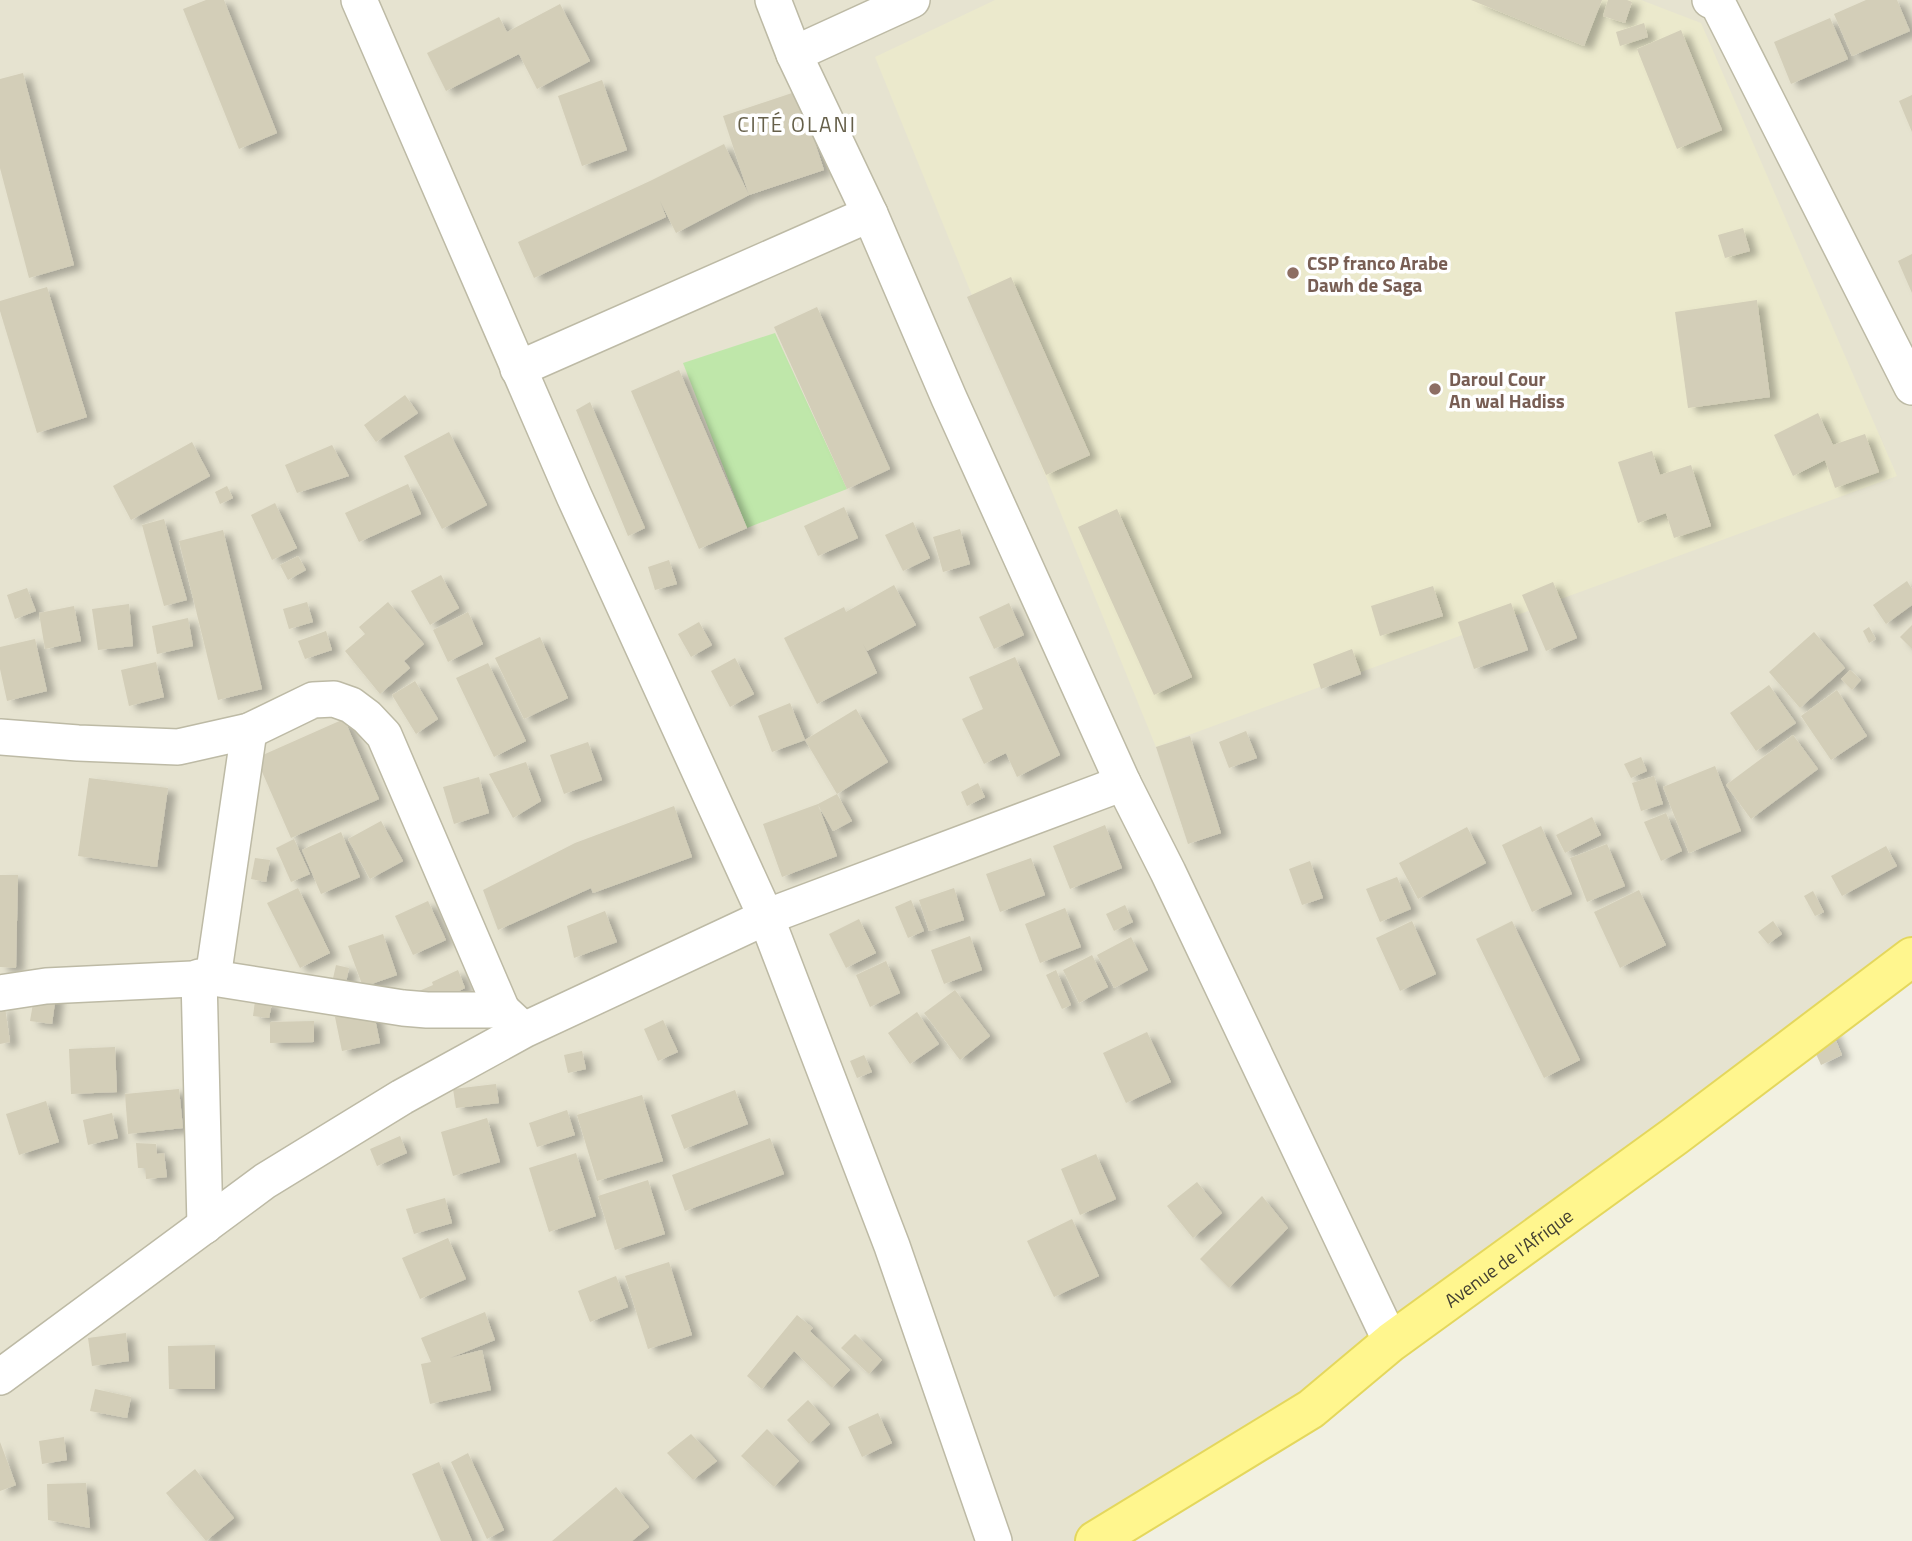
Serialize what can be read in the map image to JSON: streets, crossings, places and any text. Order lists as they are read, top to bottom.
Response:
{
  "streets": {
    "main road": ["Avenue de l'Afrique"]
  },
  "districts": ["CITÉ OLANI"],
  "places": ["CSP franco Arabe Dawh de Saga", "Daroul Cour An wal Hadiss"]
}
